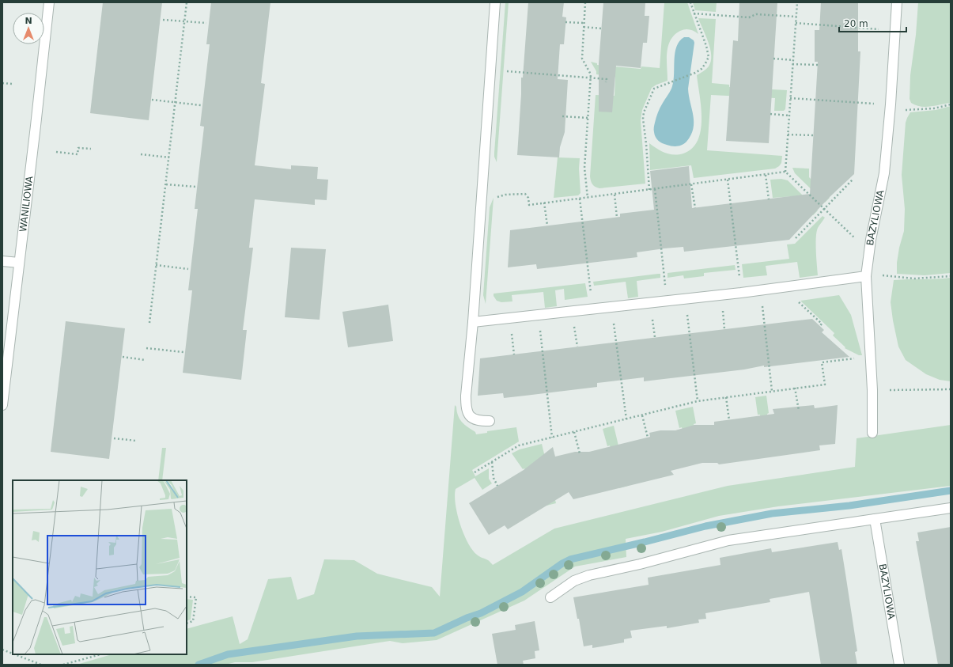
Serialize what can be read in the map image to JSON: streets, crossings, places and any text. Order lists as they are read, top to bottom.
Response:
{
  "streets": {
    "street": ["WANILIOWA", "BAZYLIOWA"]
  },
  "scale_bar": "20 m",
  "north": "top"
}
